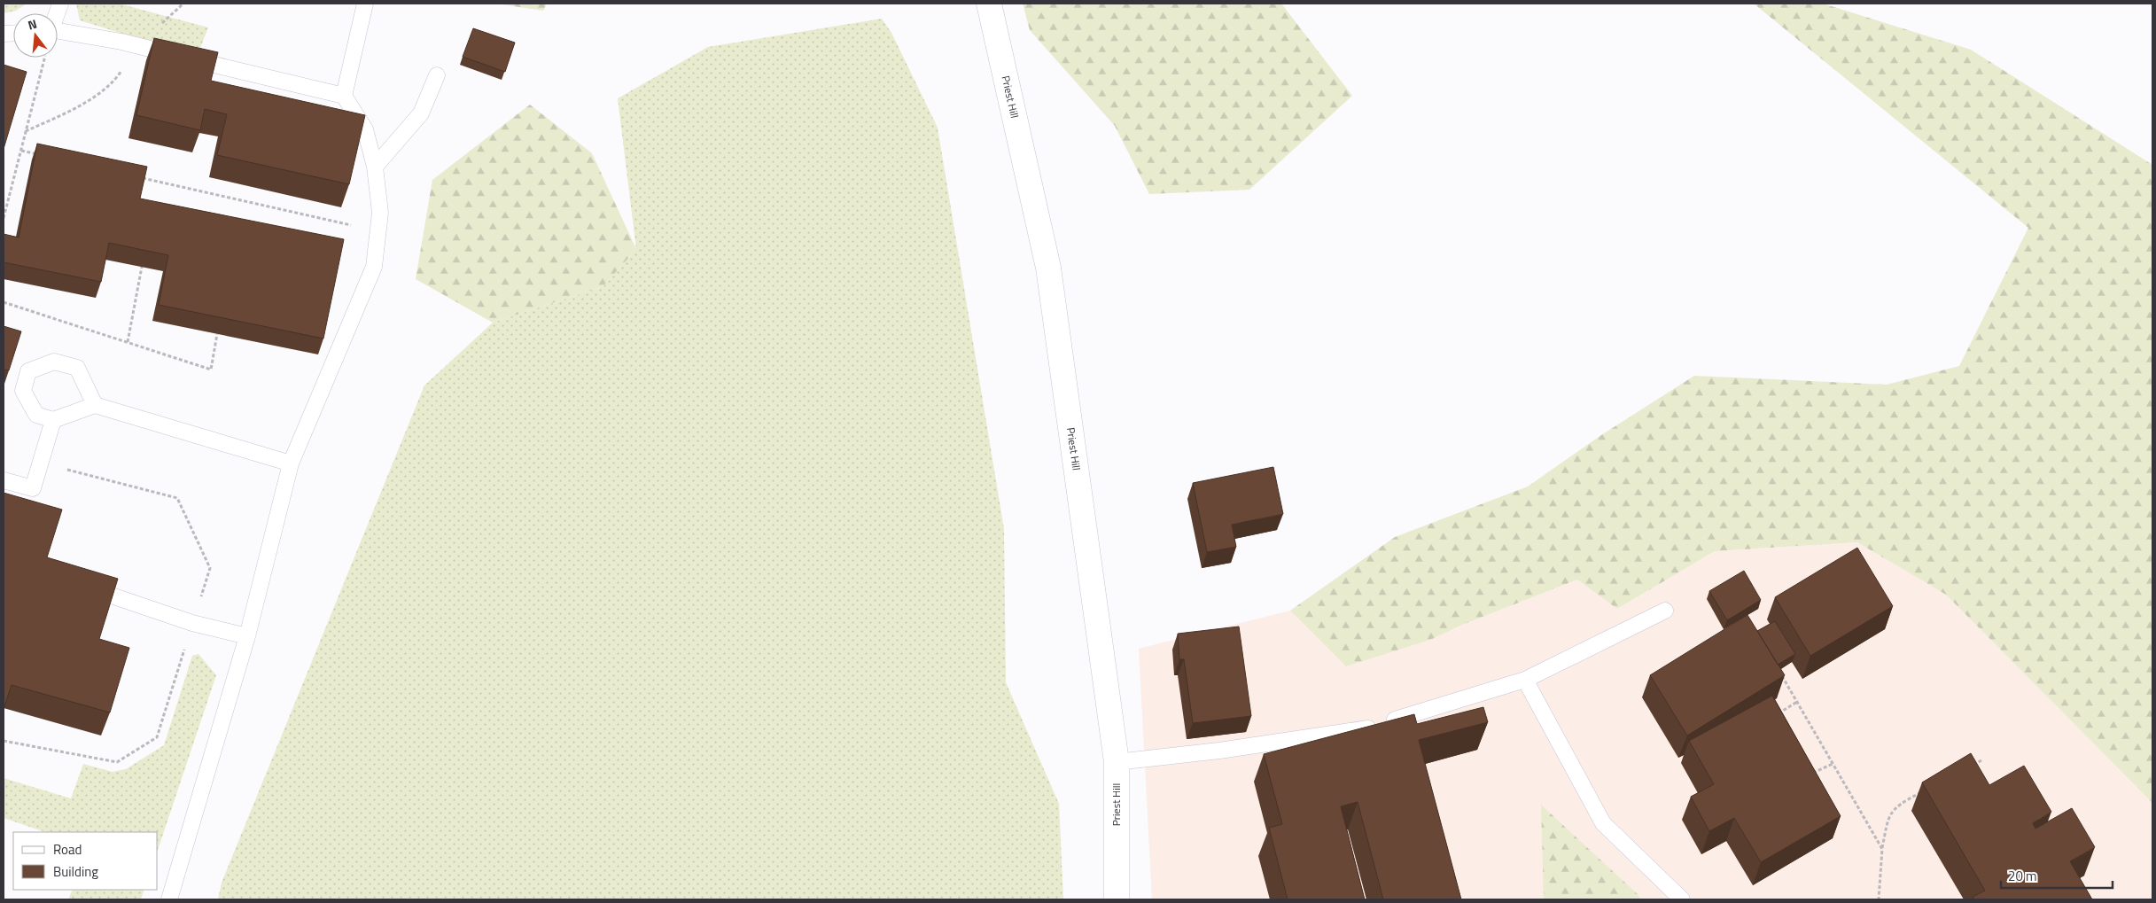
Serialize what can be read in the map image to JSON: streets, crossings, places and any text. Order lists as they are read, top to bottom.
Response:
{
  "streets": {
    "main road": ["Priest Hill"]
  },
  "legend": ["Road", "Building"],
  "scale_bar": "20 m",
  "north": "top"
}
